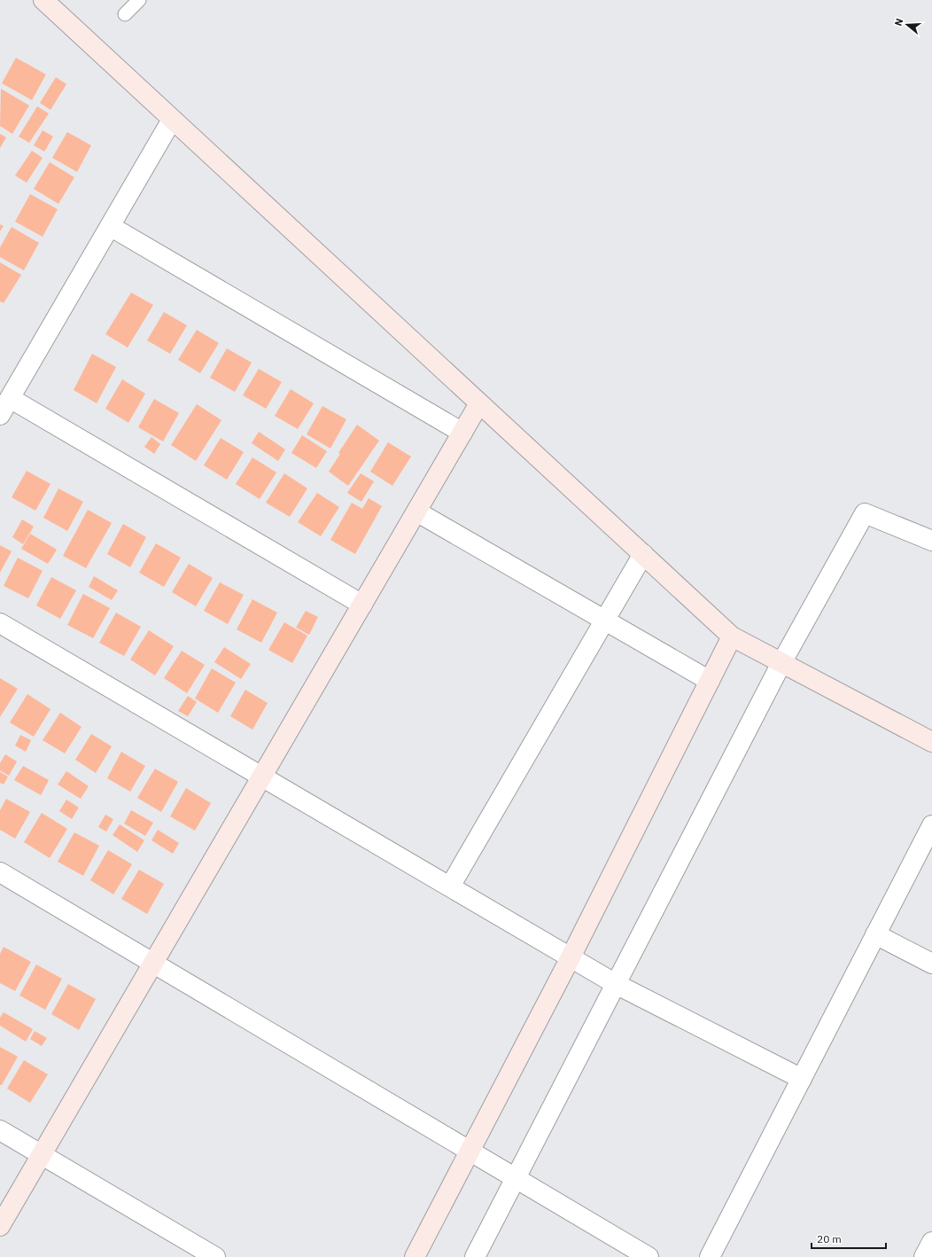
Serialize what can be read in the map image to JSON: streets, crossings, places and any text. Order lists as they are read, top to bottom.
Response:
{
  "scale_bar": "20 m",
  "north": "left"
}
